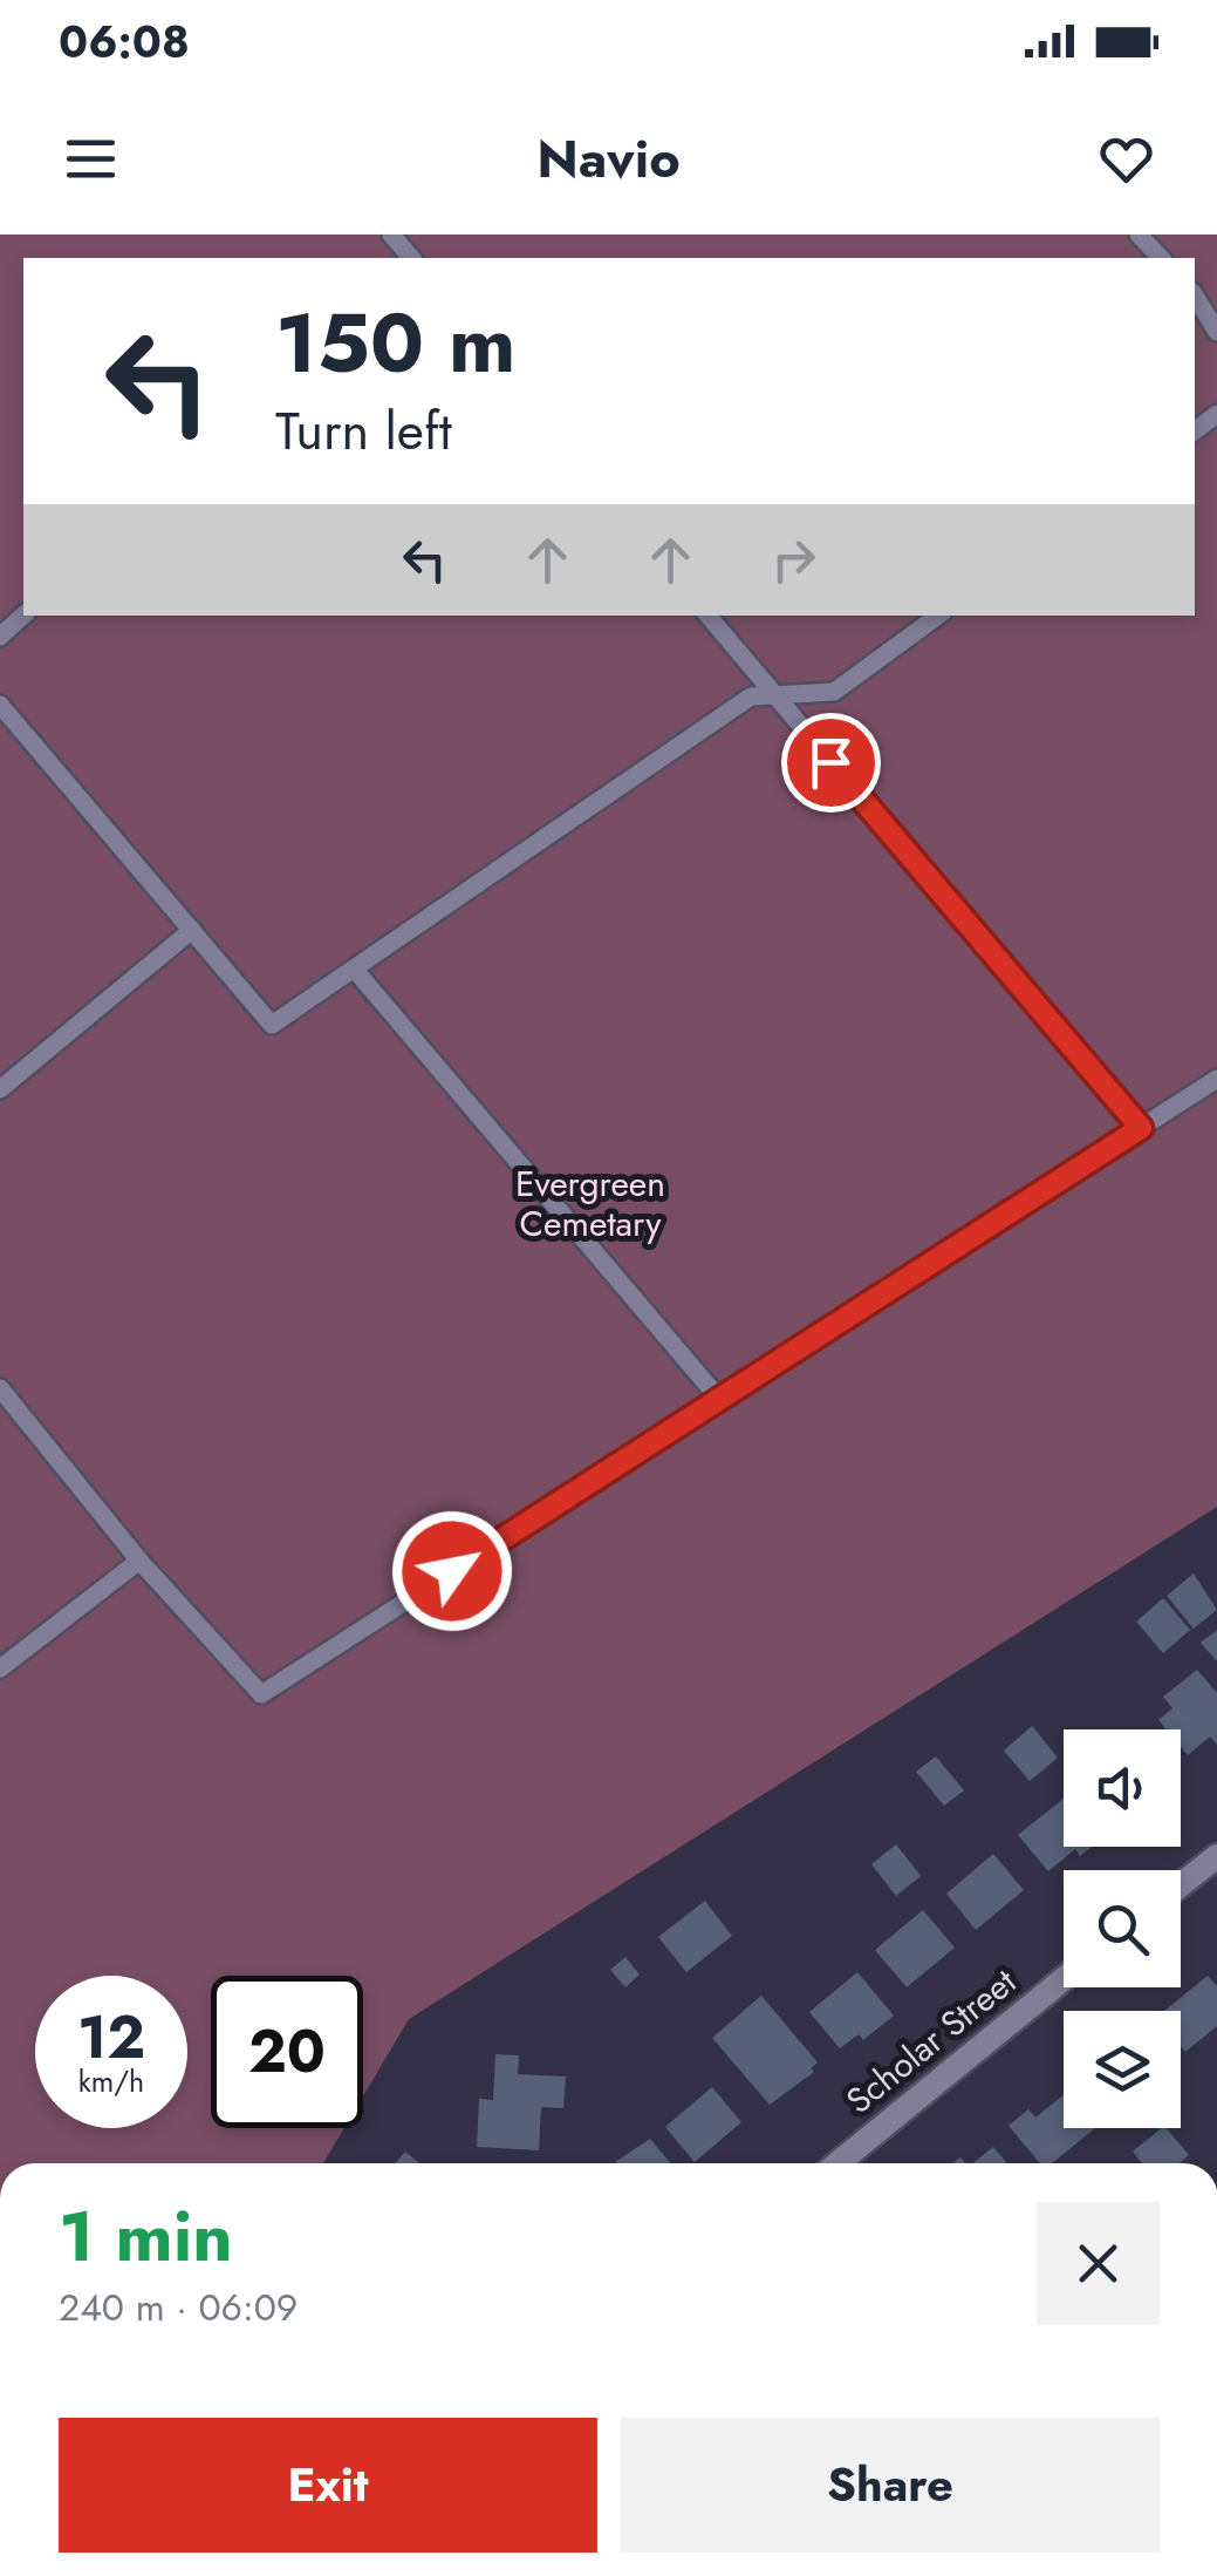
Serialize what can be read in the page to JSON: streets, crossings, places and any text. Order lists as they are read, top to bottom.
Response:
{
  "streets": {
    "street": ["Scholar Street"]
  },
  "parks": ["Evergreen Cemetary"],
  "page": {
    "status": "06:08",
    "header": "Navio",
    "turn": ["150 m", "Turn left"],
    "speed": "12 km/h",
    "limit": "20",
    "heading": ["1 min", "240 m · 06:09"],
    "buttons": ["Exit", "Share"]
  }
}
